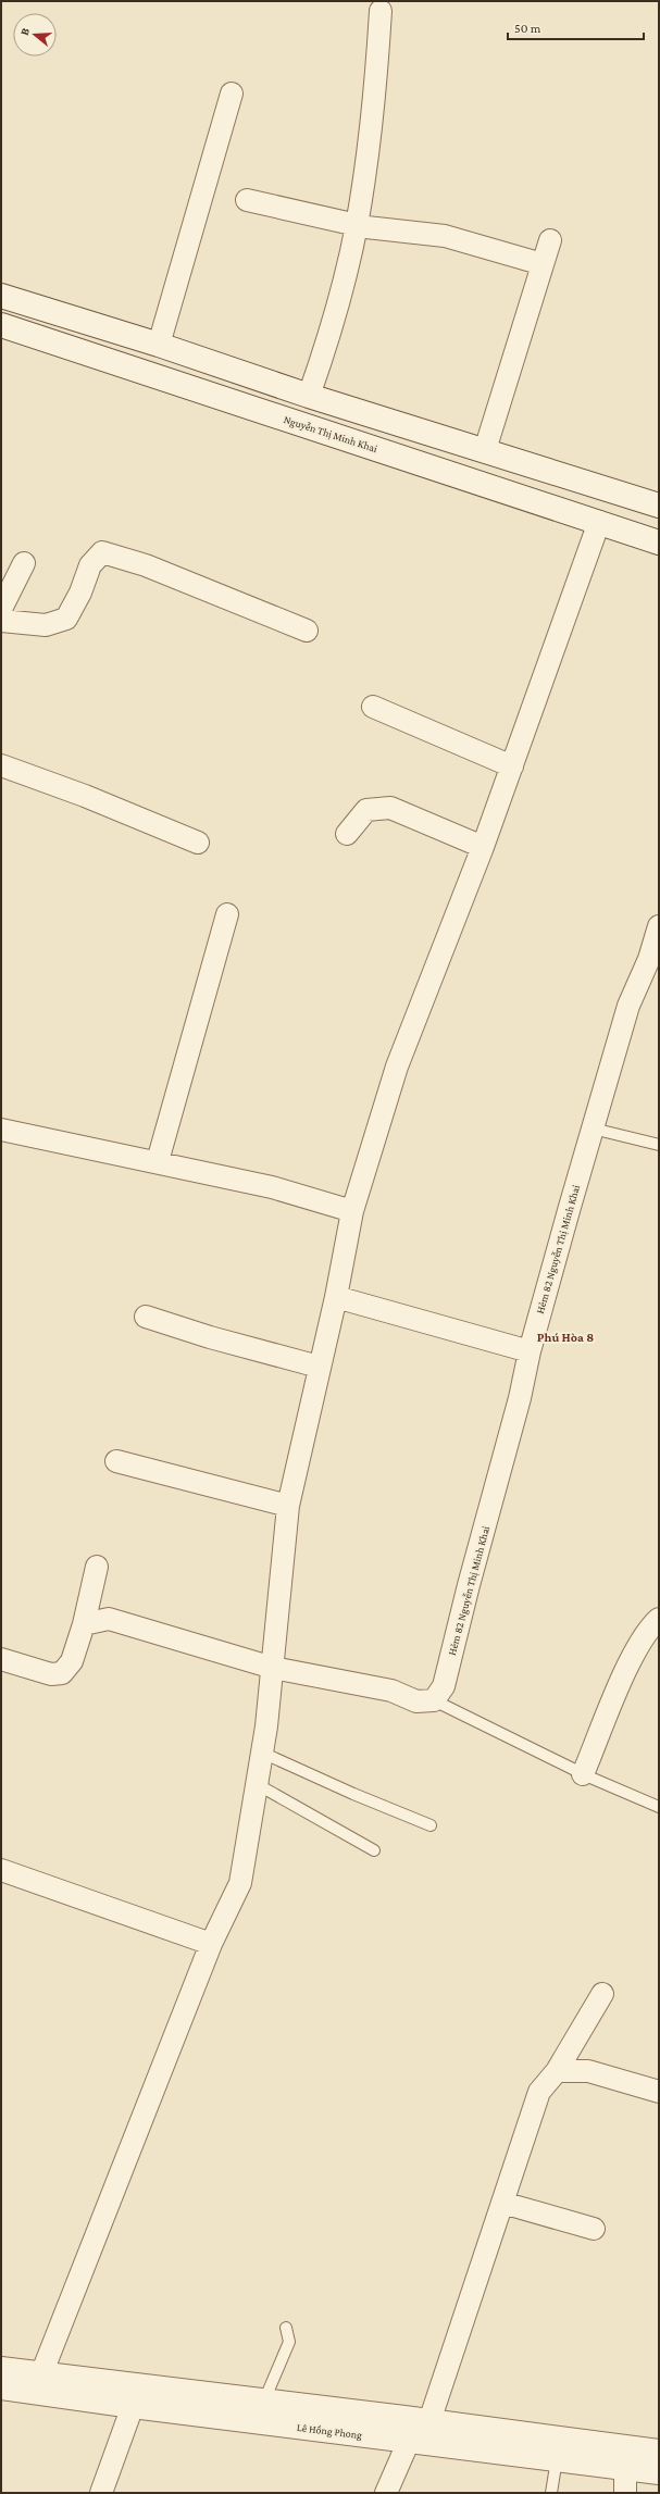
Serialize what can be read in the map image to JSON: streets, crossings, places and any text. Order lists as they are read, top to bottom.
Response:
{
  "streets": {
    "main road": ["Nguyễn Thị Minh Khai", "Lê Hồng Phong"],
    "street": ["Hẻm 82 Nguyễn Thị Minh Khai"]
  },
  "districts": ["Phú Hòa 8"],
  "scale_bar": "50 m",
  "north": "left"
}
